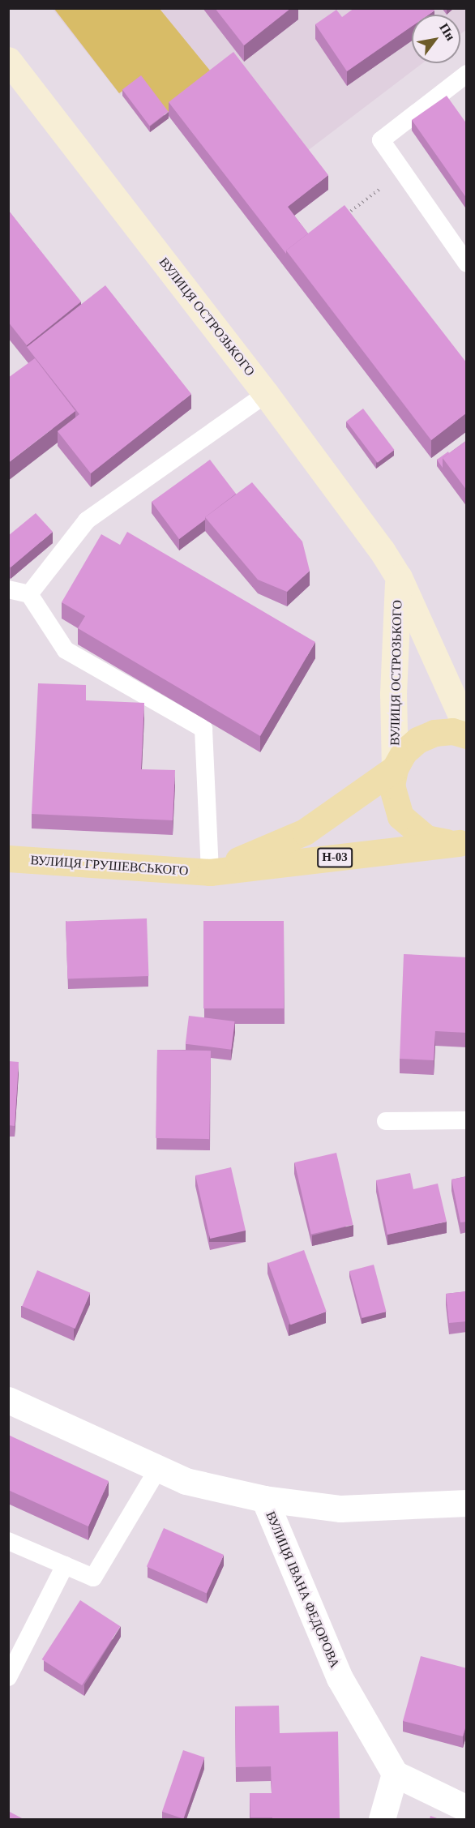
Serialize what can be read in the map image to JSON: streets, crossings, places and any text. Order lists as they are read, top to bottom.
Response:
{
  "streets": {
    "main road": ["ВУЛИЦЯ ОСТРОЗЬКОГО", "Н-03", "ВУЛИЦЯ ГРУШЕВСЬКОГО"],
    "street": ["ВУЛИЦЯ ІВАНА ФЕДОРОВА"]
  },
  "crossings": [
    ["ВУЛИЦЯ ОСТРОЗЬКОГО", "Н-03"],
    ["ВУЛИЦЯ ОСТРОЗЬКОГО", "ВУЛИЦЯ ГРУШЕВСЬКОГО"],
    ["Н-03", "ВУЛИЦЯ ГРУШЕВСЬКОГО"]
  ],
  "north": "top right"
}
